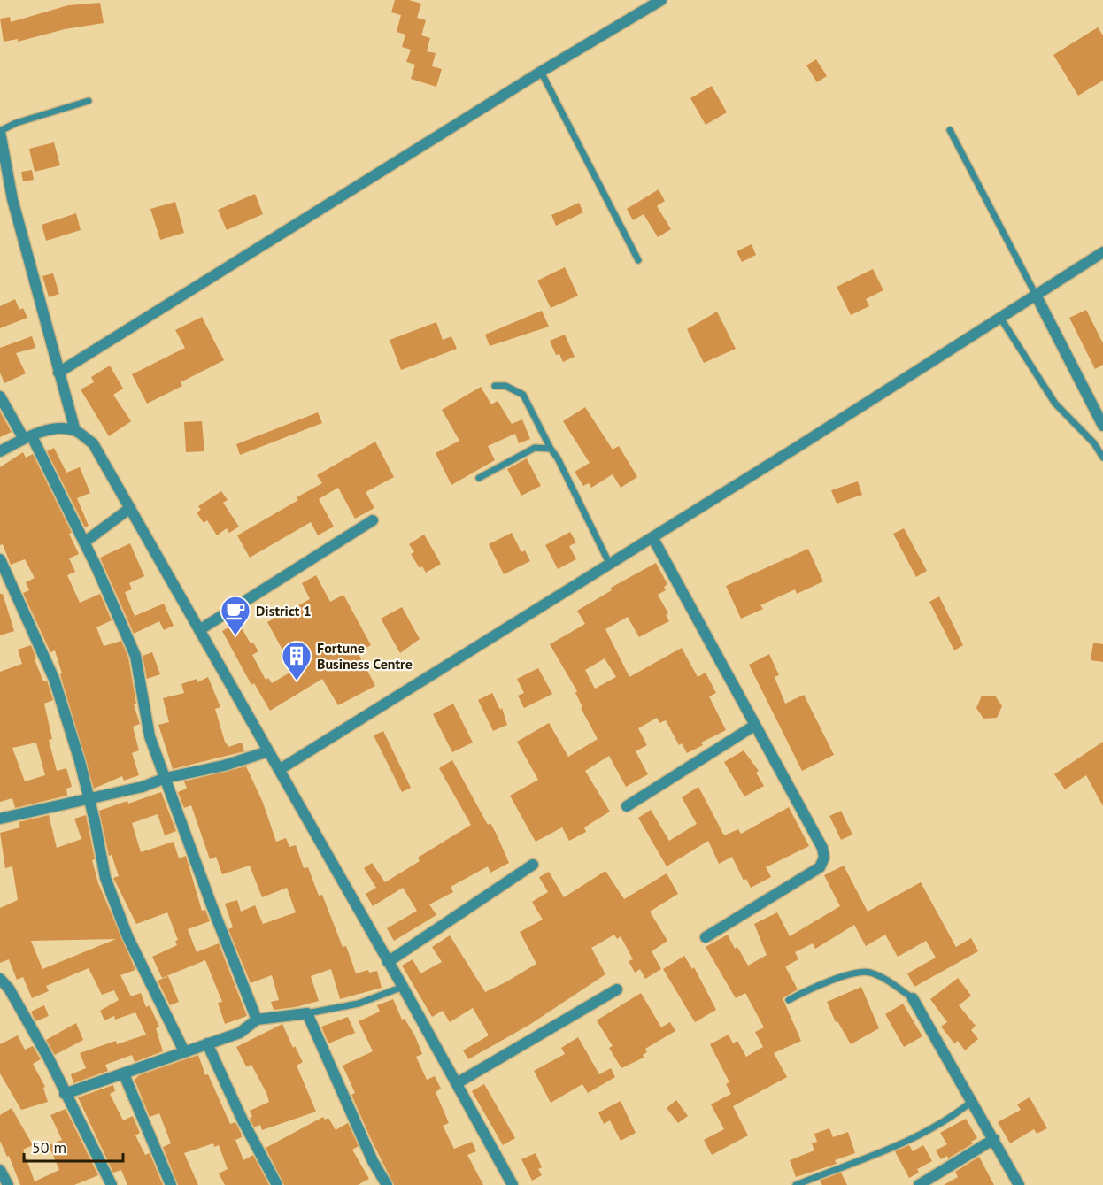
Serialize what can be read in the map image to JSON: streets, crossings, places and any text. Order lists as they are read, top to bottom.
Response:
{
  "places": {
    "cafe": ["District 1"],
    "building": ["Fortune Business Centre"]
  },
  "scale_bar": "50 m"
}
